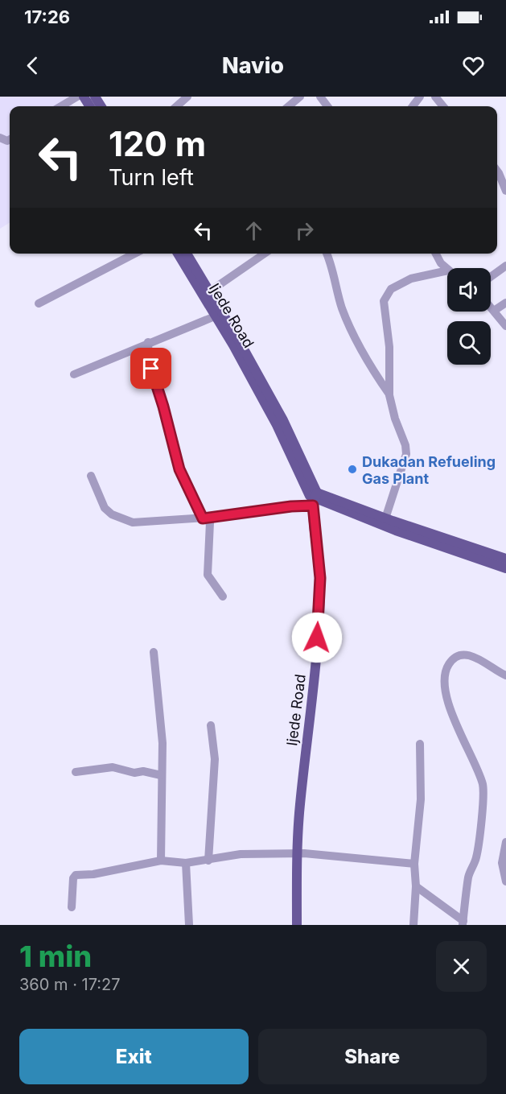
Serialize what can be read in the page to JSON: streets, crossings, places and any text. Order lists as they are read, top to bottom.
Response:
{
  "streets": {
    "main road": ["Ijede Road"]
  },
  "places": ["Dukadan Refueling Gas Plant"],
  "page": {
    "status": "17:26",
    "header": "Navio",
    "turn": ["120 m", "Turn left"],
    "heading": ["1 min", "360 m · 17:27"],
    "buttons": ["Exit", "Share"]
  }
}
